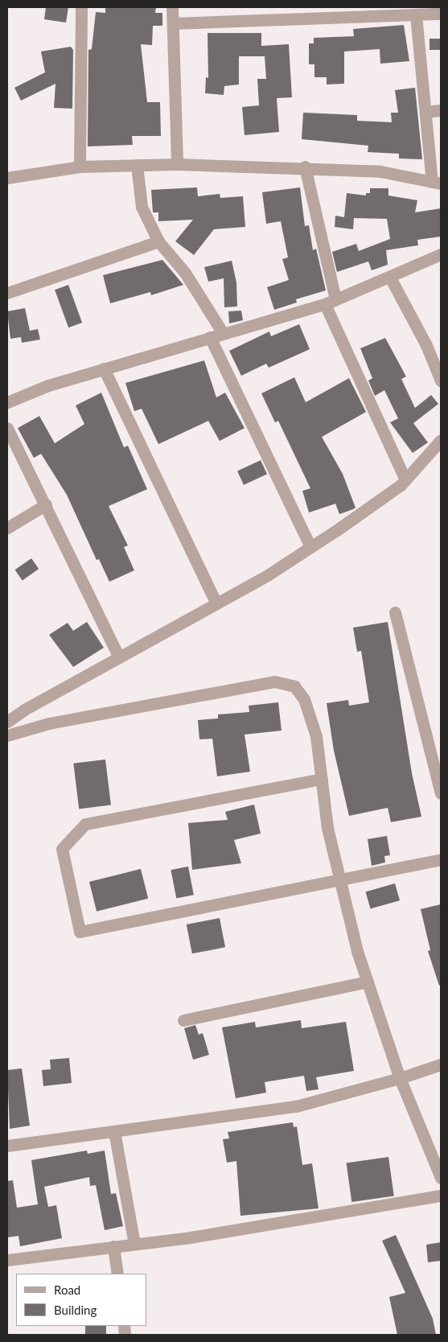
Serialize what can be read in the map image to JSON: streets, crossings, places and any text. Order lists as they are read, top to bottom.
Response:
{
  "legend": ["Road", "Building"]
}
